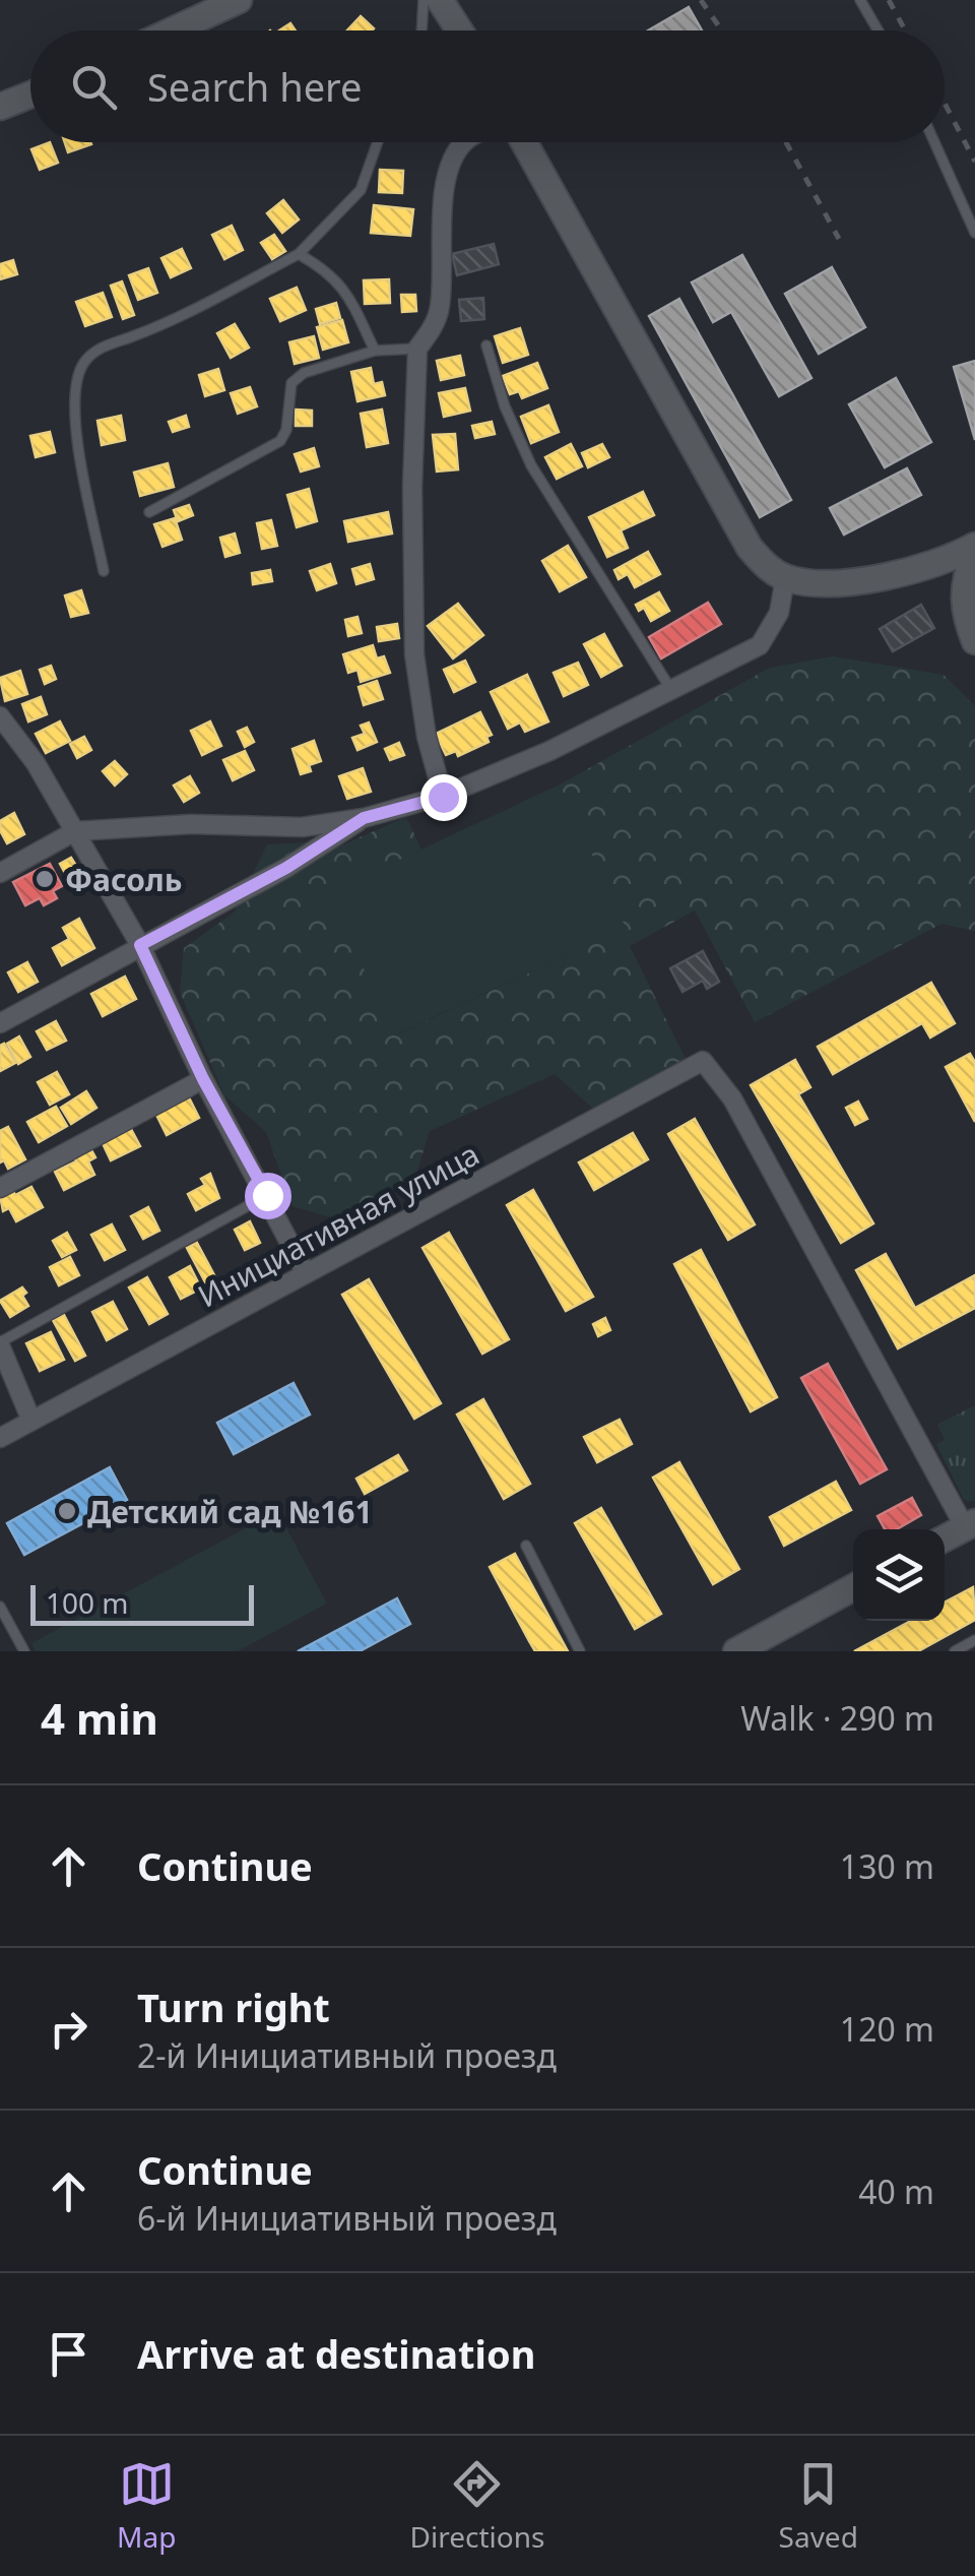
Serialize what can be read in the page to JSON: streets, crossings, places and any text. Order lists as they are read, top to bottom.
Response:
{
  "streets": {
    "street": ["Инициативная улица"]
  },
  "places": ["Фасоль", "Детский сад №161"],
  "scale_bar": "100 m",
  "page": {
    "search": "Search here",
    "scale": "100 m",
    "heading": ["4 min", "Walk · 290 m"],
    "list": [
      ["Continue", "130 m"],
      ["Turn right", "2-й Инициативный проезд", "120 m"],
      ["Continue", "6-й Инициативный проезд", "40 m"],
      "Arrive at destination"
    ],
    "nav": ["Map", "Directions", "Saved"]
  }
}
